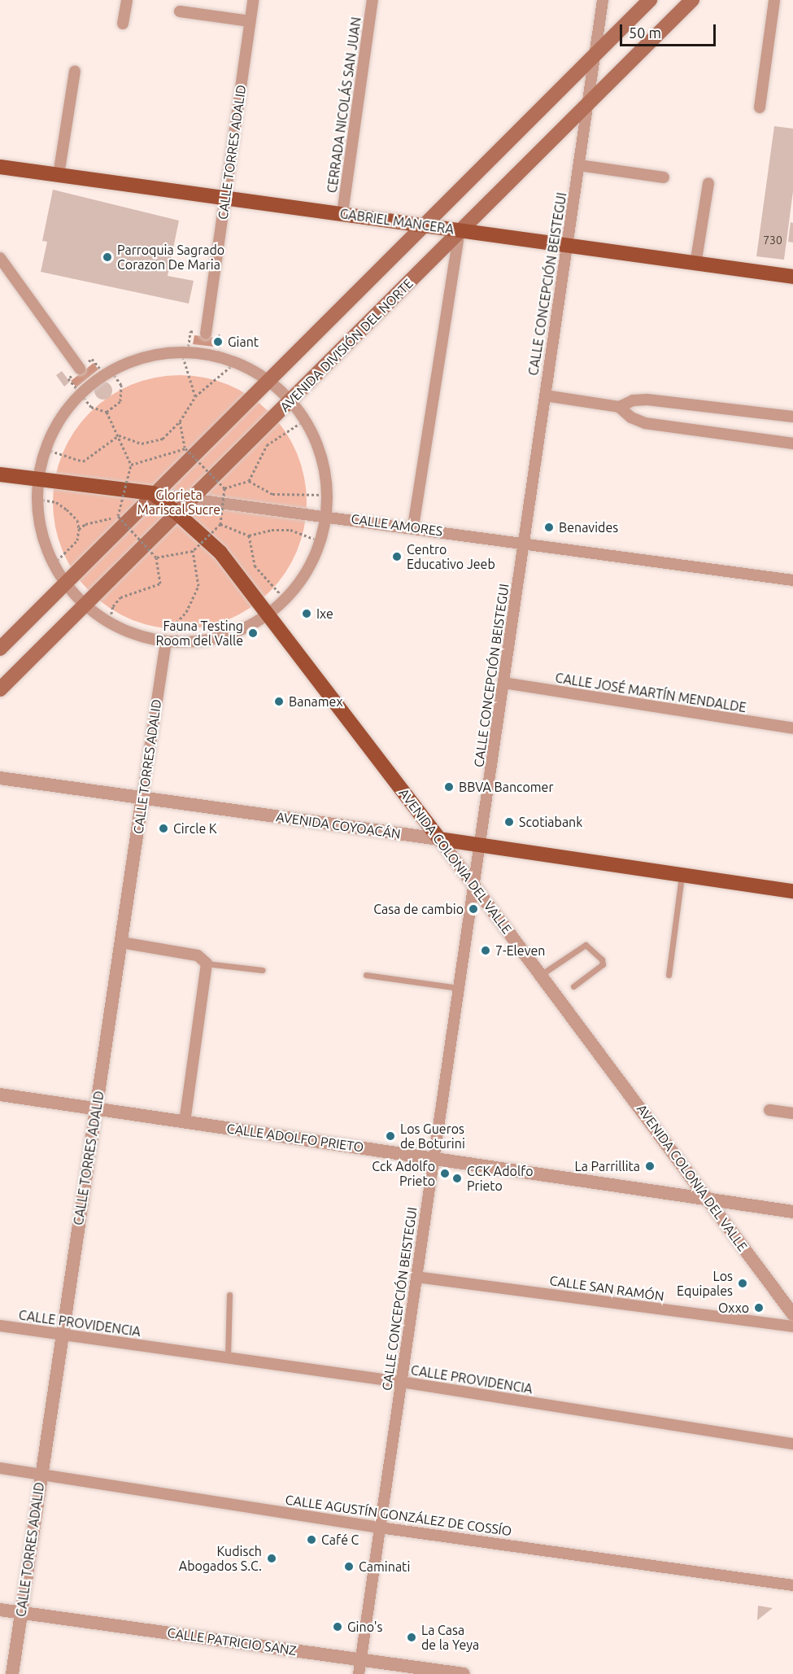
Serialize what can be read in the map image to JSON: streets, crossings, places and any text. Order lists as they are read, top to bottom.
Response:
{
  "streets": {
    "main road": [
      "GABRIEL MANCERA",
      "AVENIDA DIVISIÓN DEL NORTE",
      "CALLE AMORES",
      "AVENIDA COYOACÁN",
      "AVENIDA COLONIA DEL VALLE"
    ],
    "street": [
      "CERRADA NICOLÁS SAN JUAN",
      "CALLE TORRES ADALID",
      "CALLE CONCEPCIÓN BEISTEGUI",
      "CALLE JOSÉ MARTÍN MENDALDE",
      "CALLE ADOLFO PRIETO",
      "CALLE SAN RAMÓN",
      "CALLE PROVIDENCIA",
      "CALLE AGUSTÍN GONZÁLEZ DE COSSÍO",
      "CALLE PATRICIO SANZ"
    ]
  },
  "crossings": [
    ["CERRADA NICOLÁS SAN JUAN", "GABRIEL MANCERA"],
    ["CALLE TORRES ADALID", "GABRIEL MANCERA"],
    ["CALLE TORRES ADALID", "AVENIDA COYOACÁN"],
    ["CALLE TORRES ADALID", "CALLE ADOLFO PRIETO"],
    ["CALLE TORRES ADALID", "CALLE PROVIDENCIA"],
    ["CALLE TORRES ADALID", "CALLE AGUSTÍN GONZÁLEZ DE COSSÍO"],
    ["CALLE TORRES ADALID", "CALLE PATRICIO SANZ"],
    ["GABRIEL MANCERA", "CALLE CONCEPCIÓN BEISTEGUI"],
    ["GABRIEL MANCERA", "AVENIDA DIVISIÓN DEL NORTE"],
    ["CALLE CONCEPCIÓN BEISTEGUI", "AVENIDA DIVISIÓN DEL NORTE"],
    ["CALLE CONCEPCIÓN BEISTEGUI", "CALLE AMORES"],
    ["CALLE CONCEPCIÓN BEISTEGUI", "CALLE JOSÉ MARTÍN MENDALDE"],
    ["CALLE CONCEPCIÓN BEISTEGUI", "AVENIDA COYOACÁN"],
    ["CALLE CONCEPCIÓN BEISTEGUI", "AVENIDA COLONIA DEL VALLE"],
    ["CALLE CONCEPCIÓN BEISTEGUI", "CALLE ADOLFO PRIETO"],
    ["CALLE CONCEPCIÓN BEISTEGUI", "CALLE SAN RAMÓN"],
    ["CALLE CONCEPCIÓN BEISTEGUI", "CALLE PROVIDENCIA"],
    ["CALLE CONCEPCIÓN BEISTEGUI", "CALLE AGUSTÍN GONZÁLEZ DE COSSÍO"],
    ["CALLE CONCEPCIÓN BEISTEGUI", "CALLE PATRICIO SANZ"],
    ["AVENIDA DIVISIÓN DEL NORTE", "CALLE AMORES"],
    ["AVENIDA DIVISIÓN DEL NORTE", "AVENIDA COLONIA DEL VALLE"],
    ["CALLE AMORES", "AVENIDA COLONIA DEL VALLE"],
    ["AVENIDA COYOACÁN", "AVENIDA COLONIA DEL VALLE"],
    ["AVENIDA COLONIA DEL VALLE", "CALLE ADOLFO PRIETO"]
  ],
  "parks": ["Glorieta Mariscal Sucre"],
  "places": [
    "Parroquia Sagrado Corazon De Maria",
    "Giant",
    "Benavides",
    "Centro Educativo Jeeb",
    "Ixe",
    "Fauna Testing Room del Valle",
    "Banamex",
    "BBVA Bancomer",
    "Scotiabank",
    "Circle K",
    "Casa de cambio",
    "7-Eleven",
    "Los Gueros de Boturini",
    "La Parrillita",
    "Cck Adolfo Prieto",
    "CCK Adolfo Prieto",
    "Los Equipales",
    "Oxxo",
    "Café C",
    "Kudisch Abogados S.C.",
    "Caminati",
    "Gino's",
    "La Casa de la Yeya"
  ],
  "house_numbers": ["730"],
  "scale_bar": "50 m"
}
